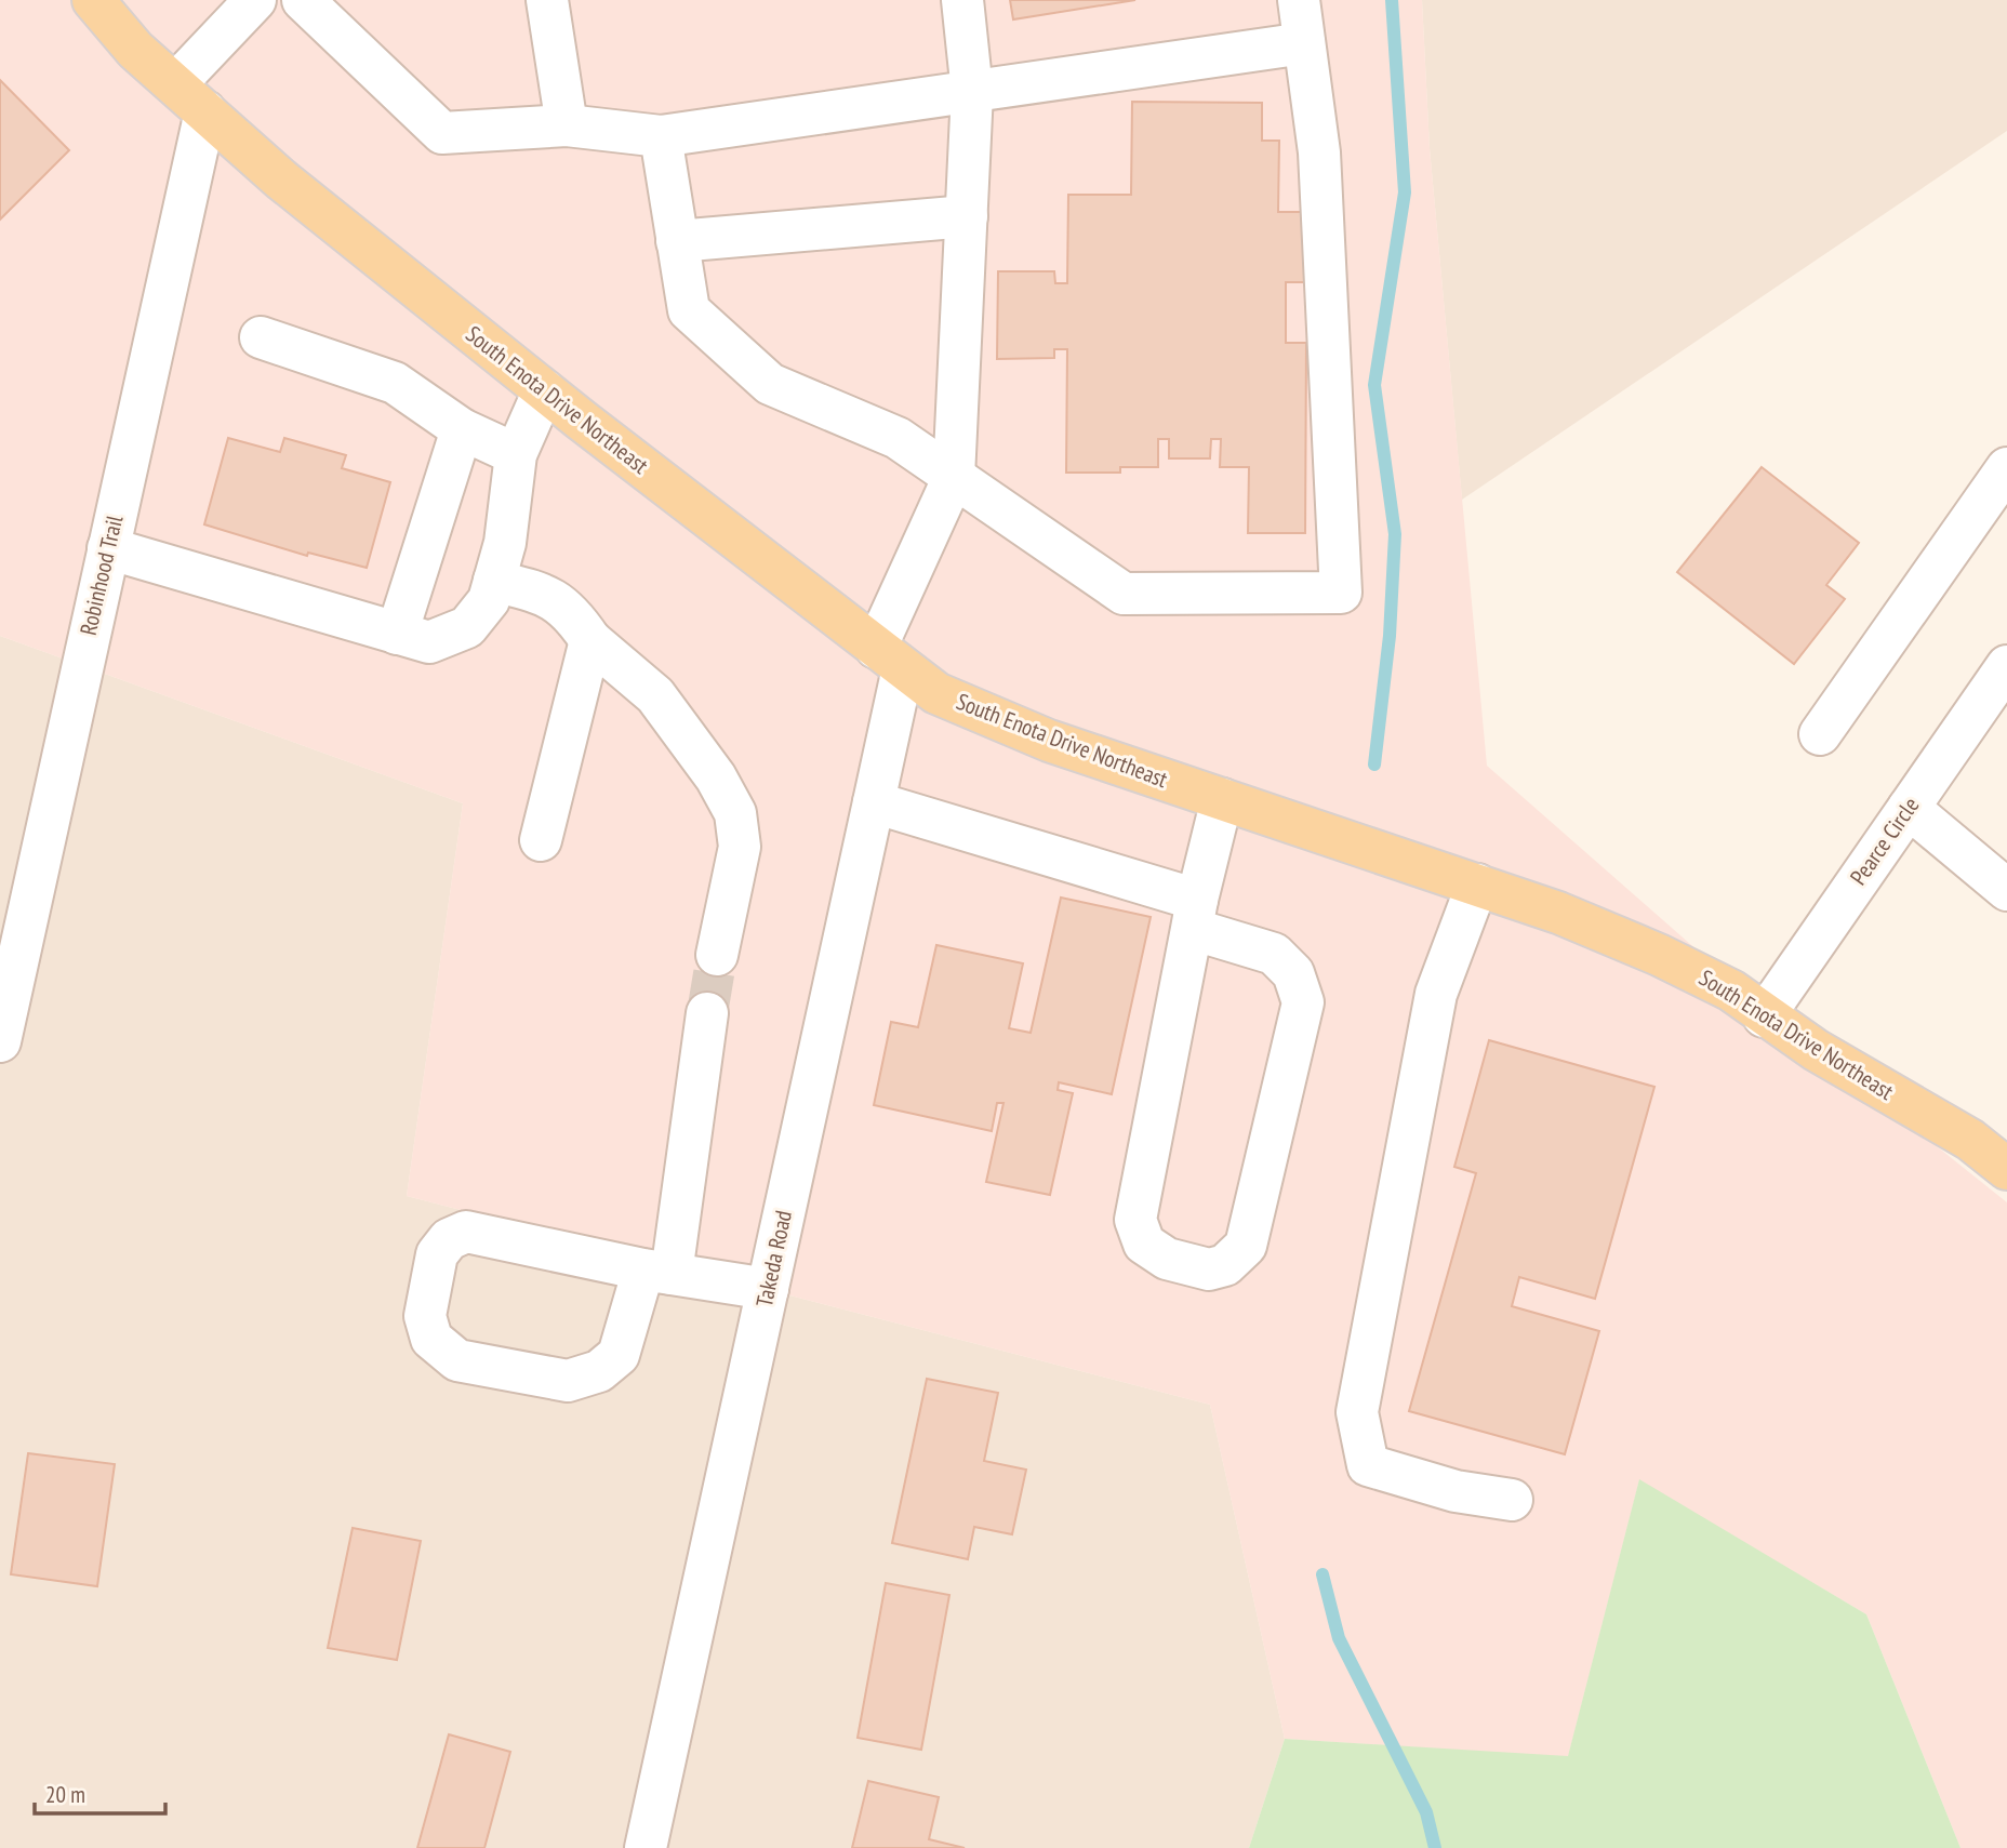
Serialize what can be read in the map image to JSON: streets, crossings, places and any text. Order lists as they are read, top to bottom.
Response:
{
  "streets": {
    "main road": ["South Enota Drive Northeast"],
    "street": ["Robinhood Trail", "Pearce Circle", "Takeda Road"]
  },
  "crossings": [
    ["South Enota Drive Northeast", "Robinhood Trail"],
    ["South Enota Drive Northeast", "Pearce Circle"],
    ["South Enota Drive Northeast", "Takeda Road"]
  ],
  "scale_bar": "20 m"
}
